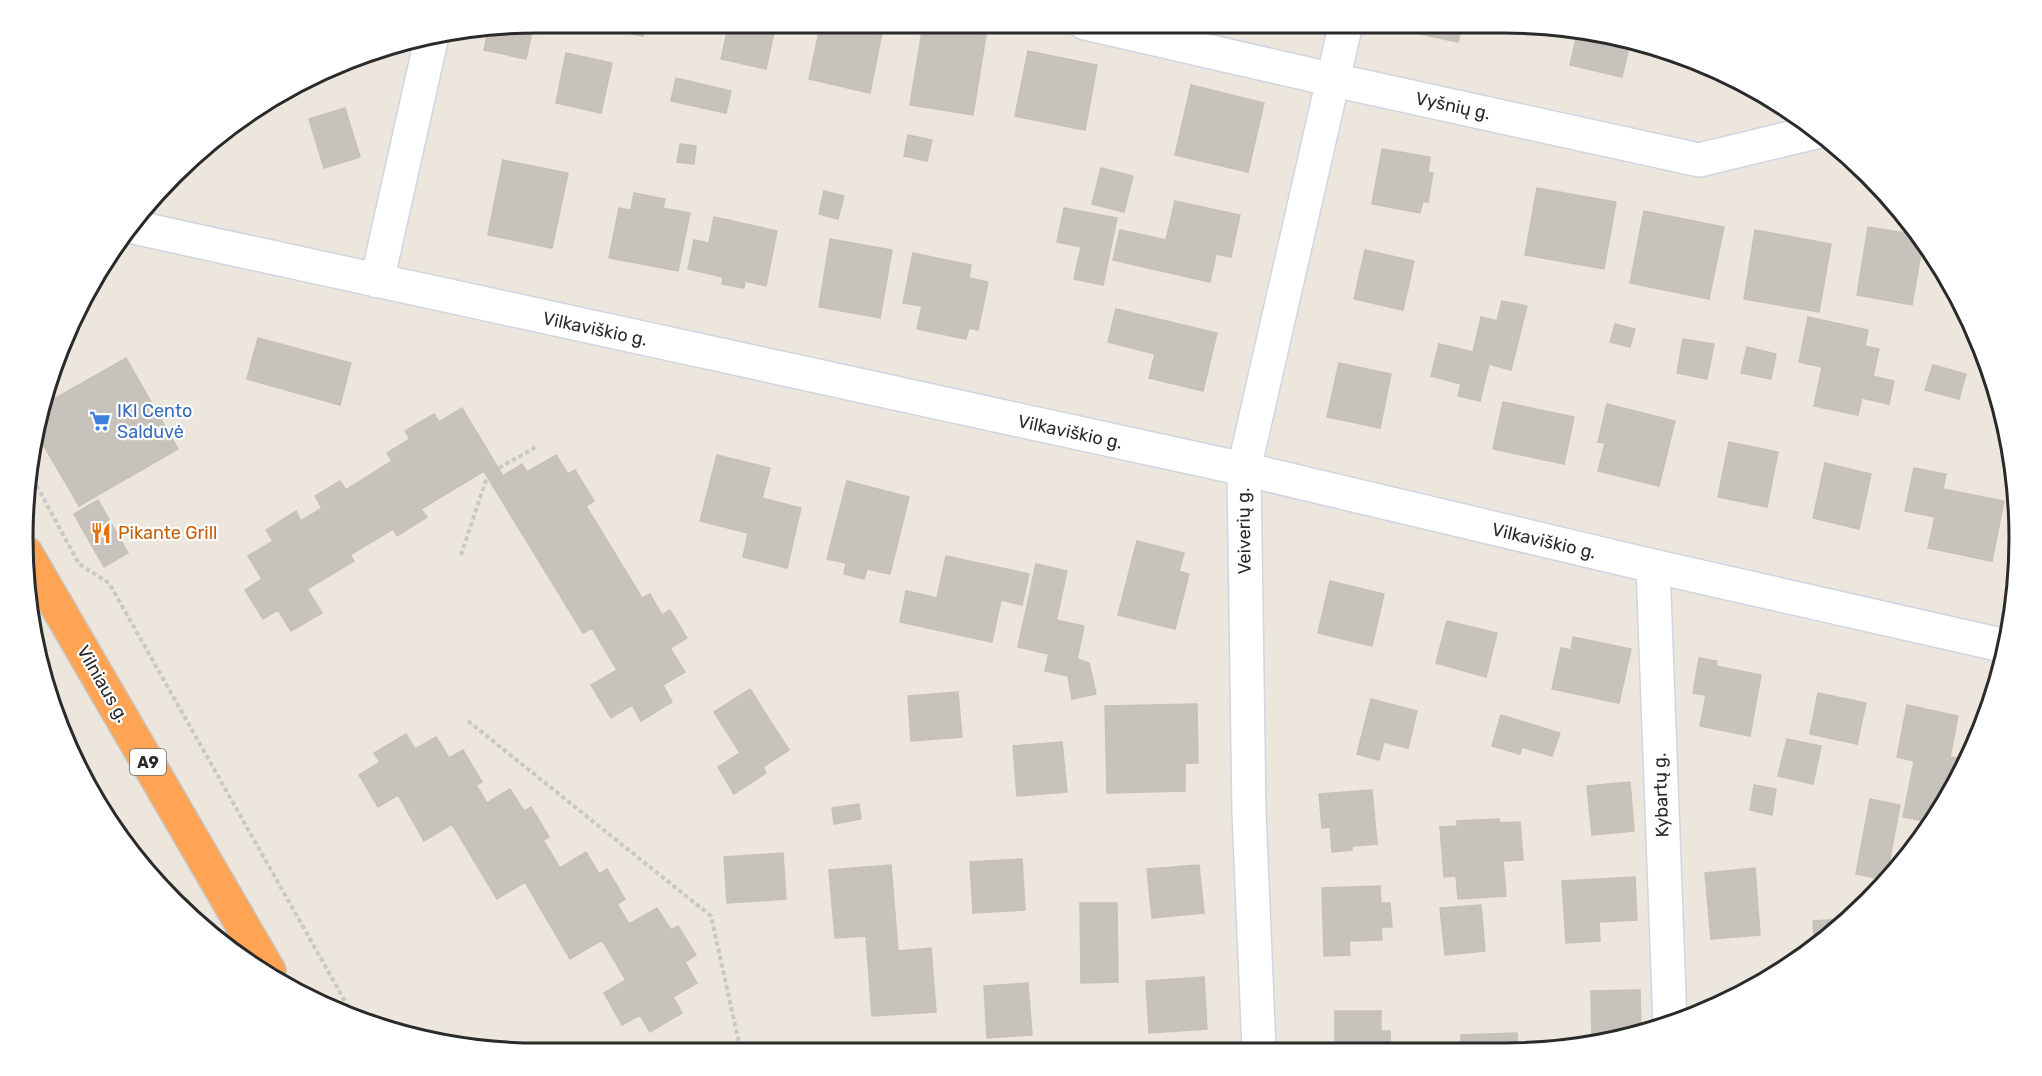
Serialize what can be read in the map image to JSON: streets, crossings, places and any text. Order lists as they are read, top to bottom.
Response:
{
  "streets": {
    "highway": ["Vilniaus g.", "A9"],
    "street": [
      "Vyšnių g.",
      "Vilkaviškio g.",
      "Veiverių g.",
      "Kybartų g."
    ]
  },
  "crossings": [
    ["Vyšnių g.", "Veiverių g."],
    ["Vilkaviškio g.", "Veiverių g."],
    ["Vilkaviškio g.", "Kybartų g."]
  ],
  "places": {
    "supermarket": ["IKI Cento Salduvė"],
    "restaurant": ["Pikante Grill"]
  }
}
